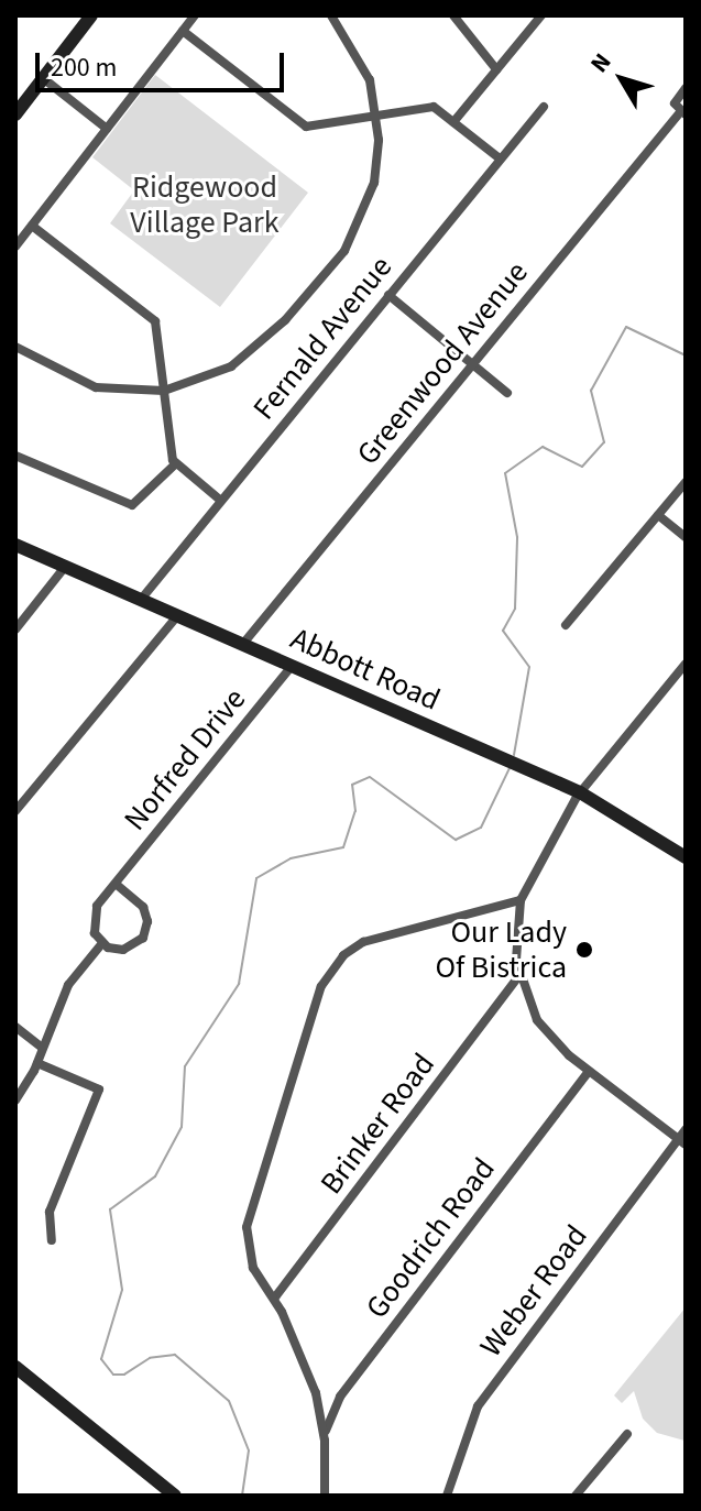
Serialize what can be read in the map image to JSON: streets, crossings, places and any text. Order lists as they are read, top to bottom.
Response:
{
  "streets": {
    "street": [
      "Fernald Avenue",
      "Greenwood Avenue",
      "Abbott Road",
      "Norfred Drive",
      "Brinker Road",
      "Goodrich Road",
      "Weber Road"
    ]
  },
  "crossings": [
    ["Fernald Avenue", "Abbott Road"],
    ["Greenwood Avenue", "Abbott Road"],
    ["Abbott Road", "Norfred Drive"]
  ],
  "parks": ["Ridgewood Village Park"],
  "places": ["Our Lady Of Bistrica"],
  "scale_bar": "200 m",
  "north": "top left"
}
